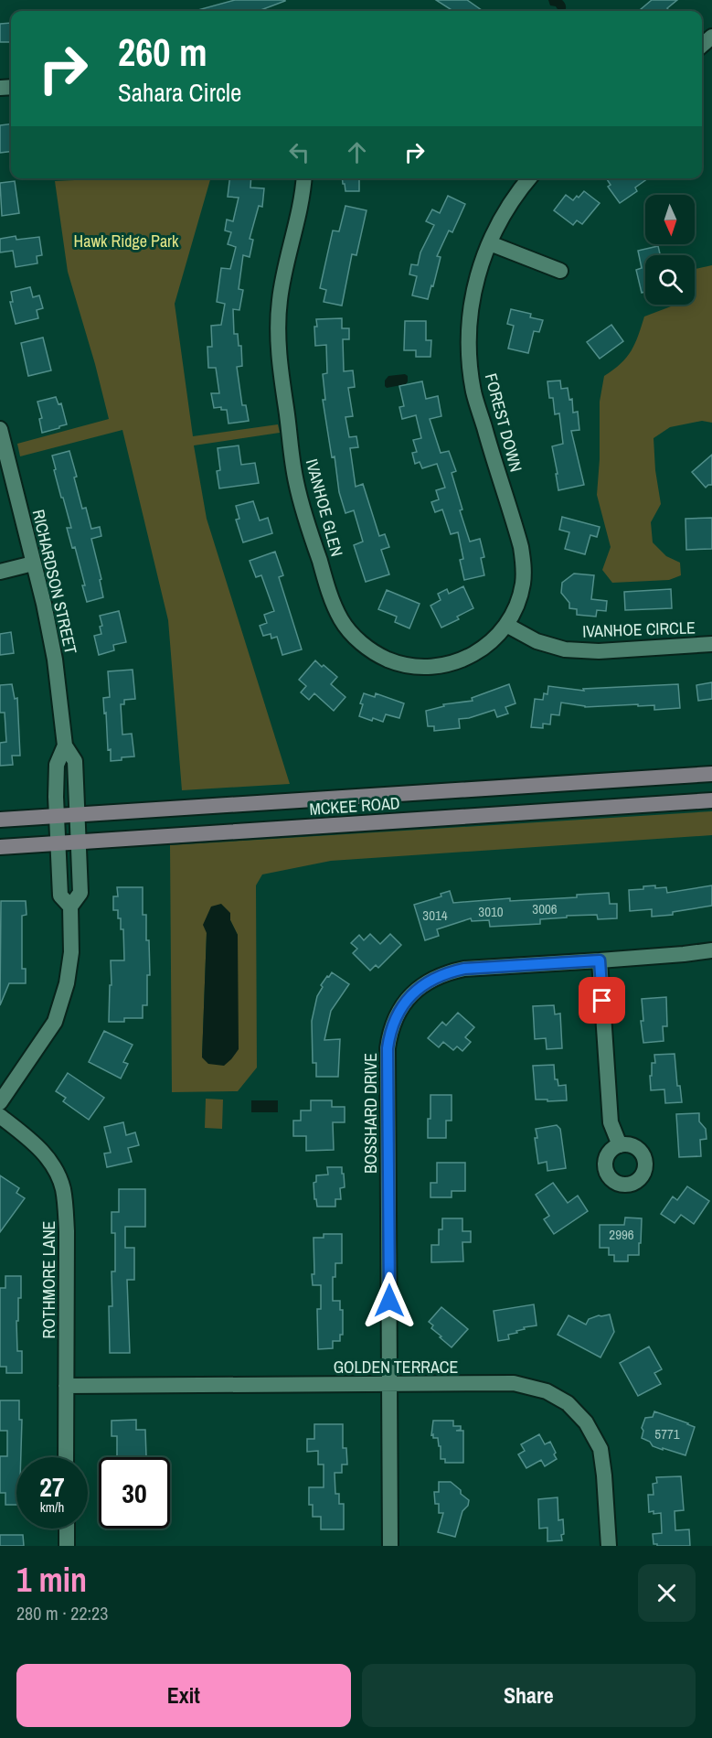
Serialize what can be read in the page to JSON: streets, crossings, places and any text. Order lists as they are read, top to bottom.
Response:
{
  "streets": {
    "main road": ["MCKEE ROAD"],
    "street": [
      "FOREST DOWN",
      "IVANHOE GLEN",
      "RICHARDSON STREET",
      "IVANHOE CIRCLE",
      "BOSSHARD DRIVE",
      "ROTHMORE LANE",
      "GOLDEN TERRACE"
    ]
  },
  "crossings": [
    ["FOREST DOWN", "IVANHOE GLEN"],
    ["FOREST DOWN", "IVANHOE CIRCLE"],
    ["IVANHOE GLEN", "IVANHOE CIRCLE"],
    ["RICHARDSON STREET", "MCKEE ROAD"],
    ["BOSSHARD DRIVE", "GOLDEN TERRACE"],
    ["ROTHMORE LANE", "GOLDEN TERRACE"]
  ],
  "parks": ["Hawk Ridge Park"],
  "house_numbers": [
    "3006",
    "3010",
    "3014",
    "2996",
    "5771"
  ],
  "north": "bottom",
  "page": {
    "turn": ["260 m", "Sahara Circle"],
    "speed": "27 km/h",
    "limit": "30",
    "heading": ["1 min", "280 m · 22:23"],
    "buttons": ["Exit", "Share"]
  }
}
